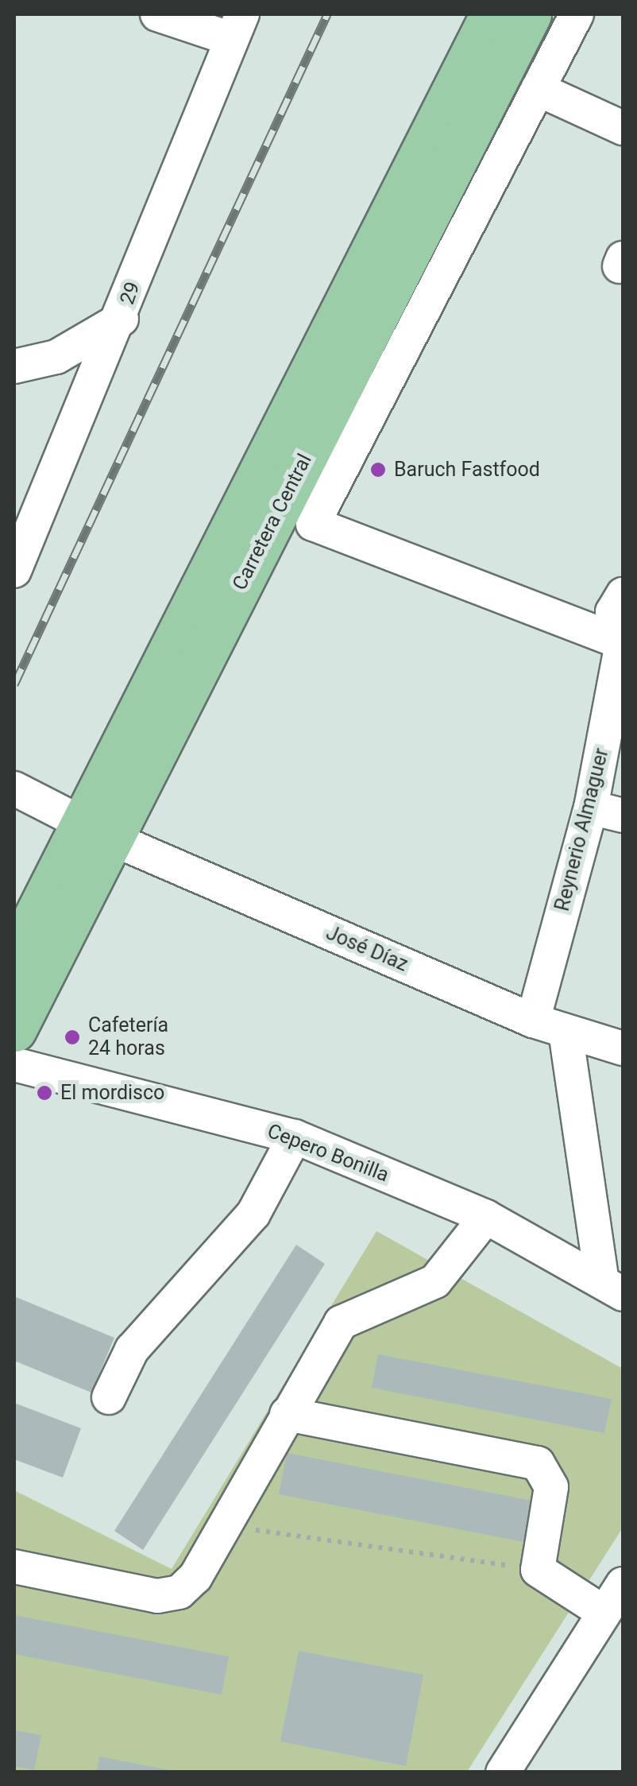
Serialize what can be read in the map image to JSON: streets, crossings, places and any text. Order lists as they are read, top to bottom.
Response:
{
  "streets": {
    "main road": ["Carretera Central"],
    "street": [
      "29",
      "Reynerio Almaguer",
      "José Díaz",
      "Cepero Bonilla"
    ]
  },
  "crossings": [
    ["Carretera Central", "José Díaz"],
    ["Reynerio Almaguer", "José Díaz"]
  ],
  "places": ["Baruch Fastfood", "Cafetería 24 horas", "El mordisco"]
}
